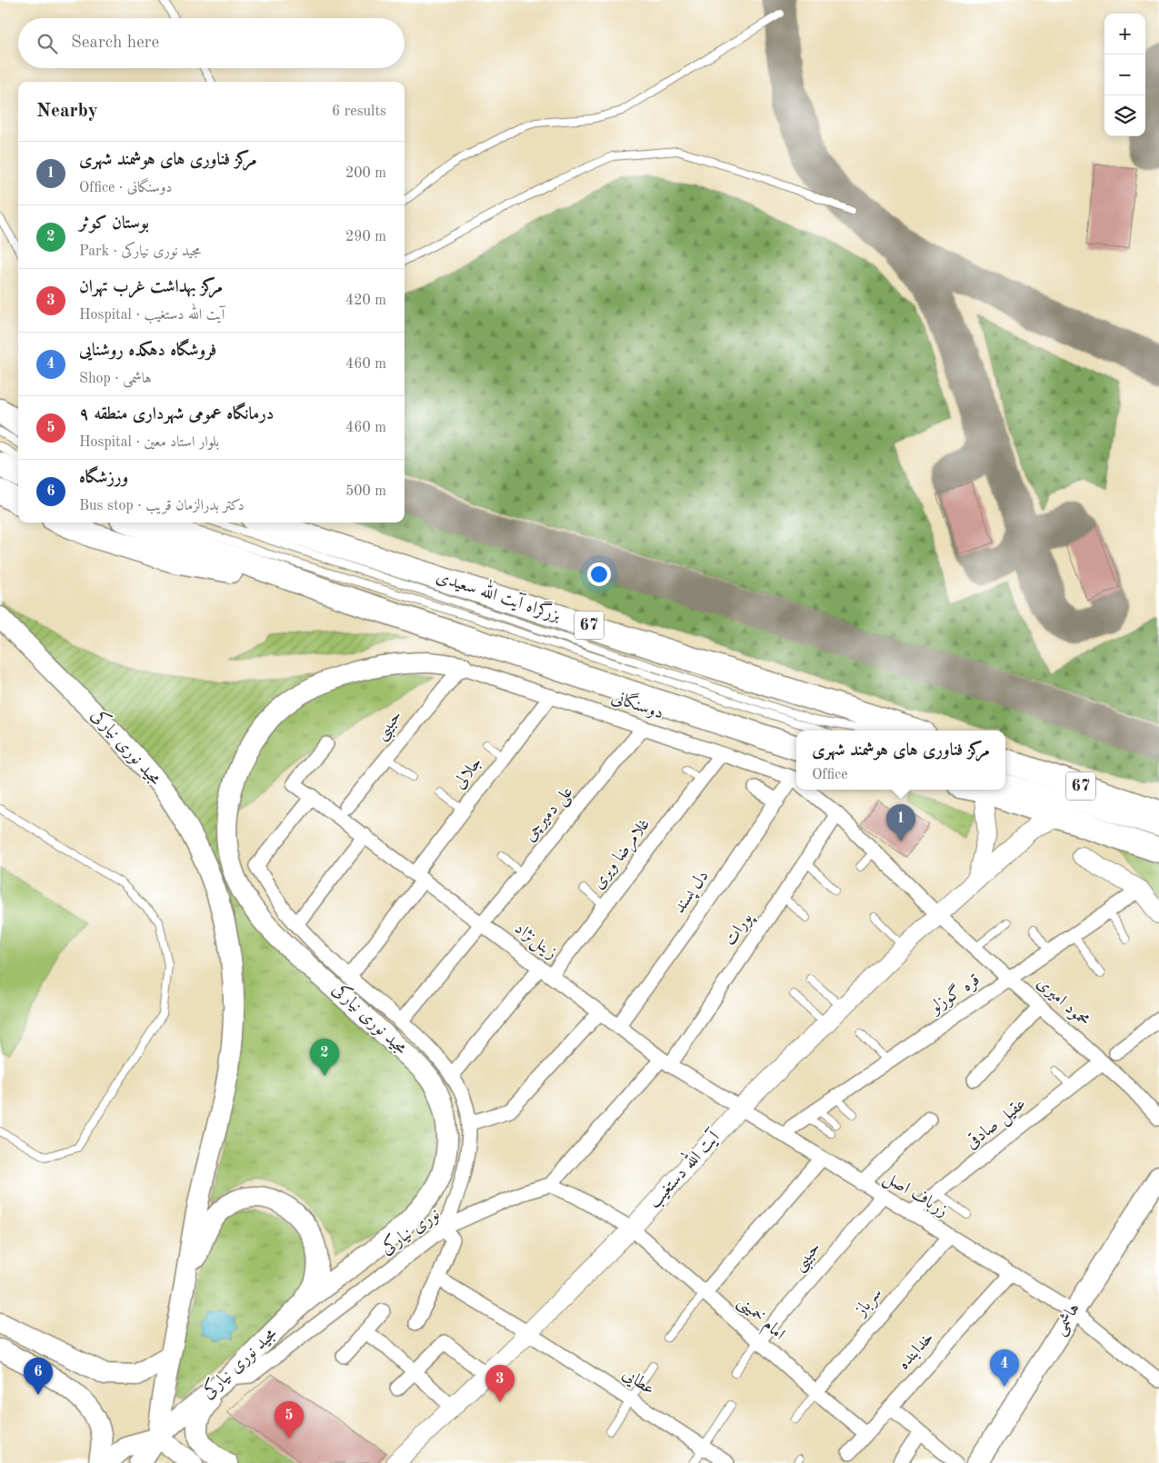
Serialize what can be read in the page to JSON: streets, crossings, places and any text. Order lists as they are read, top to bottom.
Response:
{
  "streets": {
    "highway": ["بزرگراه آیت الله سعیدی", "67"],
    "main road": ["مجید نوری نیارکی", "هاشمی"],
    "street": [
      "دوسنگانی",
      "حبیبی",
      "جلالی",
      "علی دمیرچی",
      "غلامرضا ویری",
      "دل پسند",
      "پورات",
      "زینل‌نژاد",
      "قره گوزلو",
      "محمود امیری",
      "عقیل صادقی",
      "آیت الله دستغیب",
      "زرباف اصل",
      "نوری نیارکی",
      "سرباز",
      "امام خمینی",
      "خدابنده",
      "عطایی"
    ]
  },
  "crossings": [
    ["67", "آیت الله دستغیب"],
    ["دوسنگانی", "حبیبی"],
    ["دوسنگانی", "مجید نوری نیارکی"],
    ["دوسنگانی", "جلالی"],
    ["دوسنگانی", "علی دمیرچی"],
    ["دوسنگانی", "غلامرضا ویری"],
    ["دوسنگانی", "پورات"],
    ["دوسنگانی", "محمود امیری"],
    ["دوسنگانی", "آیت الله دستغیب"],
    ["حبیبی", "مجید نوری نیارکی"],
    ["حبیبی", "زرباف اصل"],
    ["حبیبی", "امام خمینی"],
    ["مجید نوری نیارکی", "نوری نیارکی"],
    ["جلالی", "زینل‌نژاد"],
    ["علی دمیرچی", "زینل‌نژاد"],
    ["غلامرضا ویری", "زینل‌نژاد"],
    ["دل پسند", "زینل‌نژاد"],
    ["پورات", "زینل‌نژاد"],
    ["پورات", "نوری نیارکی"],
    ["زینل‌نژاد", "آیت الله دستغیب"],
    ["زینل‌نژاد", "زرباف اصل"],
    ["قره گوزلو", "محمود امیری"],
    ["محمود امیری", "عقیل صادقی"],
    ["محمود امیری", "آیت الله دستغیب"],
    ["عقیل صادقی", "زرباف اصل"],
    ["آیت الله دستغیب", "زرباف اصل"],
    ["آیت الله دستغیب", "امام خمینی"],
    ["آیت الله دستغیب", "عطایی"],
    ["زرباف اصل", "سرباز"],
    ["زرباف اصل", "هاشمی"],
    ["زرباف اصل", "خدابنده"],
    ["سرباز", "امام خمینی"],
    ["امام خمینی", "خدابنده"]
  ],
  "page": {
    "map_buttons": ["+", "−"],
    "search": "Search here",
    "heading": ["Nearby", "6 results"],
    "list": [
      {
        "mark": "1",
        "name": "مرکز فناوری های هوشمند شهری",
        "note": "Office · دوسنگانی",
        "value": "200 m"
      },
      {
        "mark": "2",
        "name": "بوستان کوثر",
        "note": "Park · مجید نوری نیارکی",
        "value": "290 m"
      },
      {
        "mark": "3",
        "name": "مرکز بهداشت غرب تهران",
        "note": "Hospital · آیت الله دستغیب",
        "value": "420 m"
      },
      {
        "mark": "4",
        "name": "فروشگاه دهکده روشنایی",
        "note": "Shop · هاشمی",
        "value": "460 m"
      },
      {
        "mark": "5",
        "name": "درمانگاه عمومی شهرداری منطقه ۹",
        "note": "Hospital · بلوار استاد معین",
        "value": "460 m"
      },
      {
        "mark": "6",
        "name": "ورزشگاه",
        "note": "Bus stop · دکتر بدرالزمان قریب",
        "value": "500 m"
      }
    ],
    "popup": ["مرکز فناوری های هوشمند شهری", "Office"],
    "pins": [
      "1",
      "2",
      "4",
      "6",
      "3",
      "5"
    ]
  }
}
